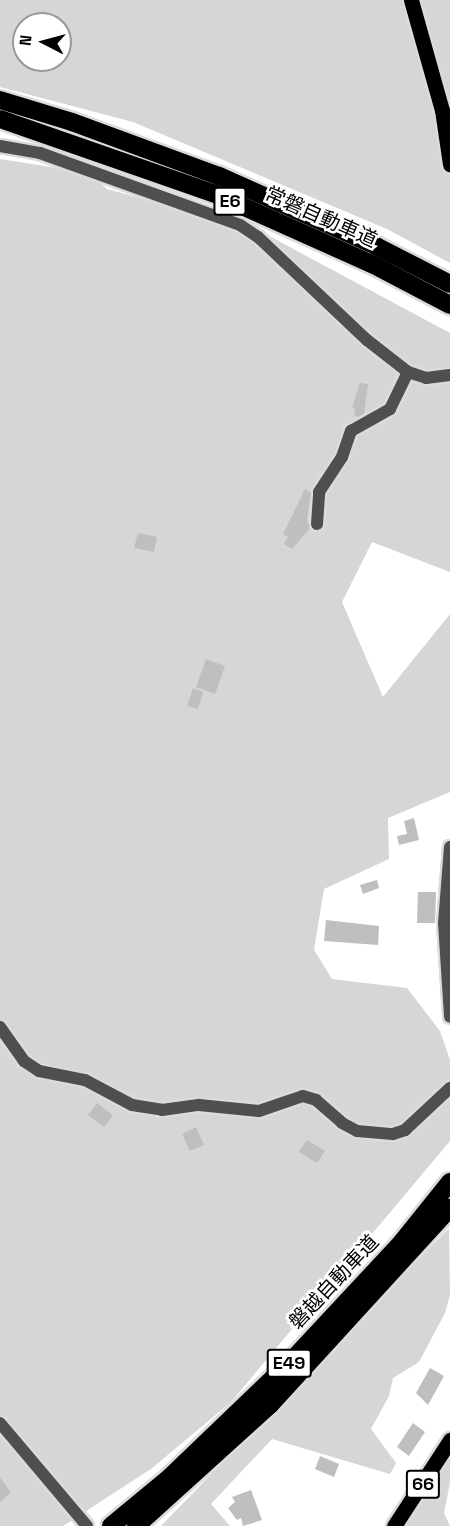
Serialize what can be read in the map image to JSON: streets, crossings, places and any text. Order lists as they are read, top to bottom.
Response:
{
  "streets": {
    "highway": [
      "E6",
      "常磐自動車道",
      "磐越自動車道",
      "E49"
    ],
    "main road": ["66"]
  },
  "north": "left"
}
